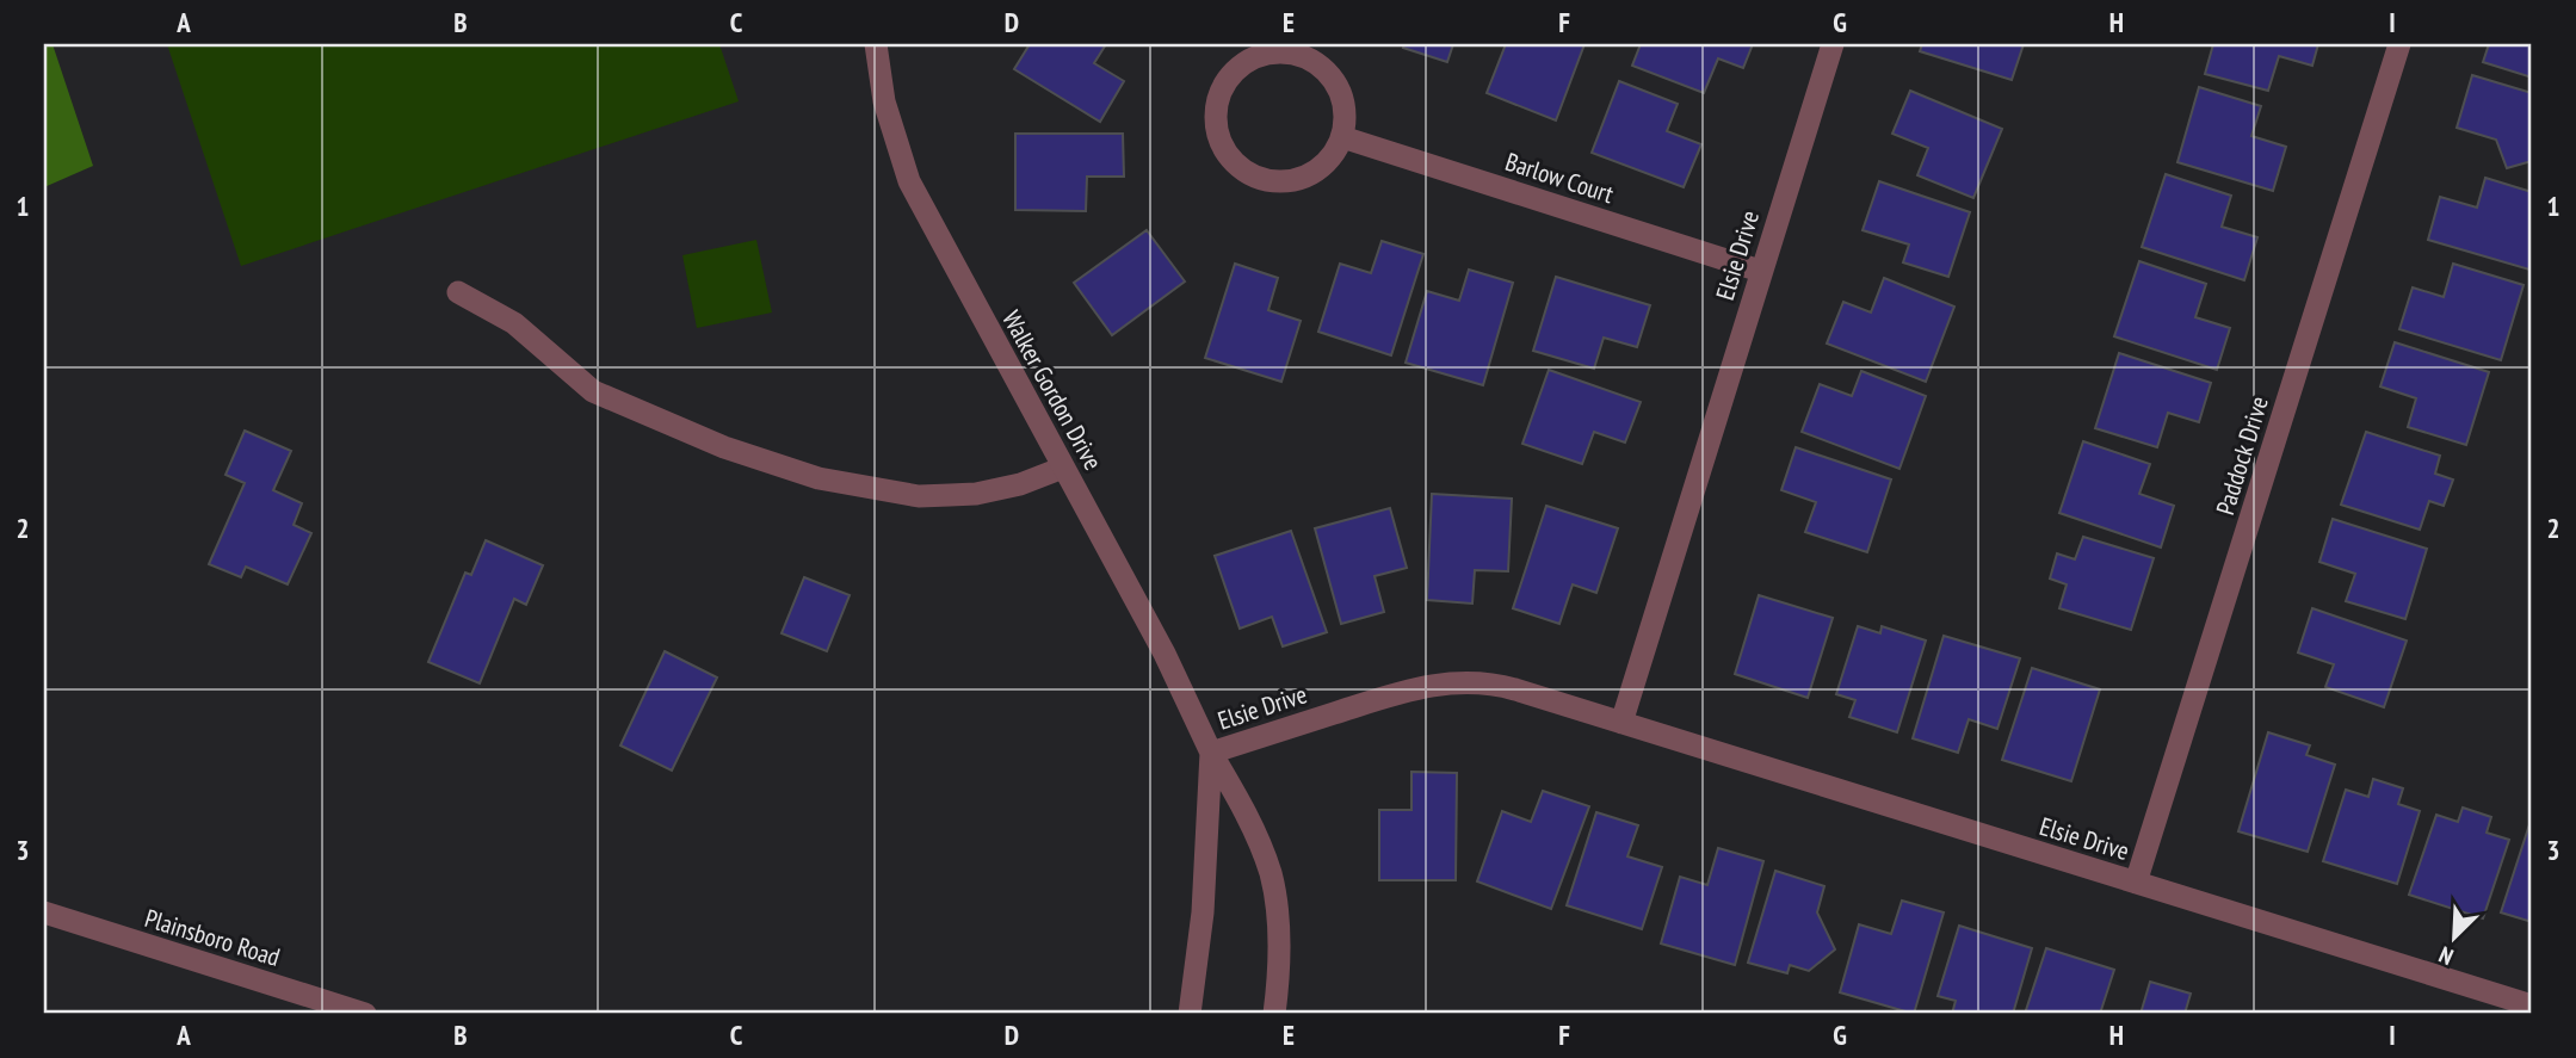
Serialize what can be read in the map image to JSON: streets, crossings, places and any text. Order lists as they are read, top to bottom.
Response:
{
  "streets": {
    "street": [
      "Barlow Court",
      "Elsie Drive",
      "Walker Gordon Drive",
      "Paddock Drive",
      "Plainsboro Road"
    ]
  },
  "crossings": [
    ["Barlow Court", "Elsie Drive"],
    ["Elsie Drive", "Walker Gordon Drive"],
    ["Elsie Drive", "Paddock Drive"]
  ],
  "north": "bottom left",
  "grid": {
    "columns": [
      "A",
      "B",
      "C",
      "D",
      "E",
      "F",
      "G",
      "H",
      "I"
    ],
    "rows": ["1", "2", "3"]
  }
}
